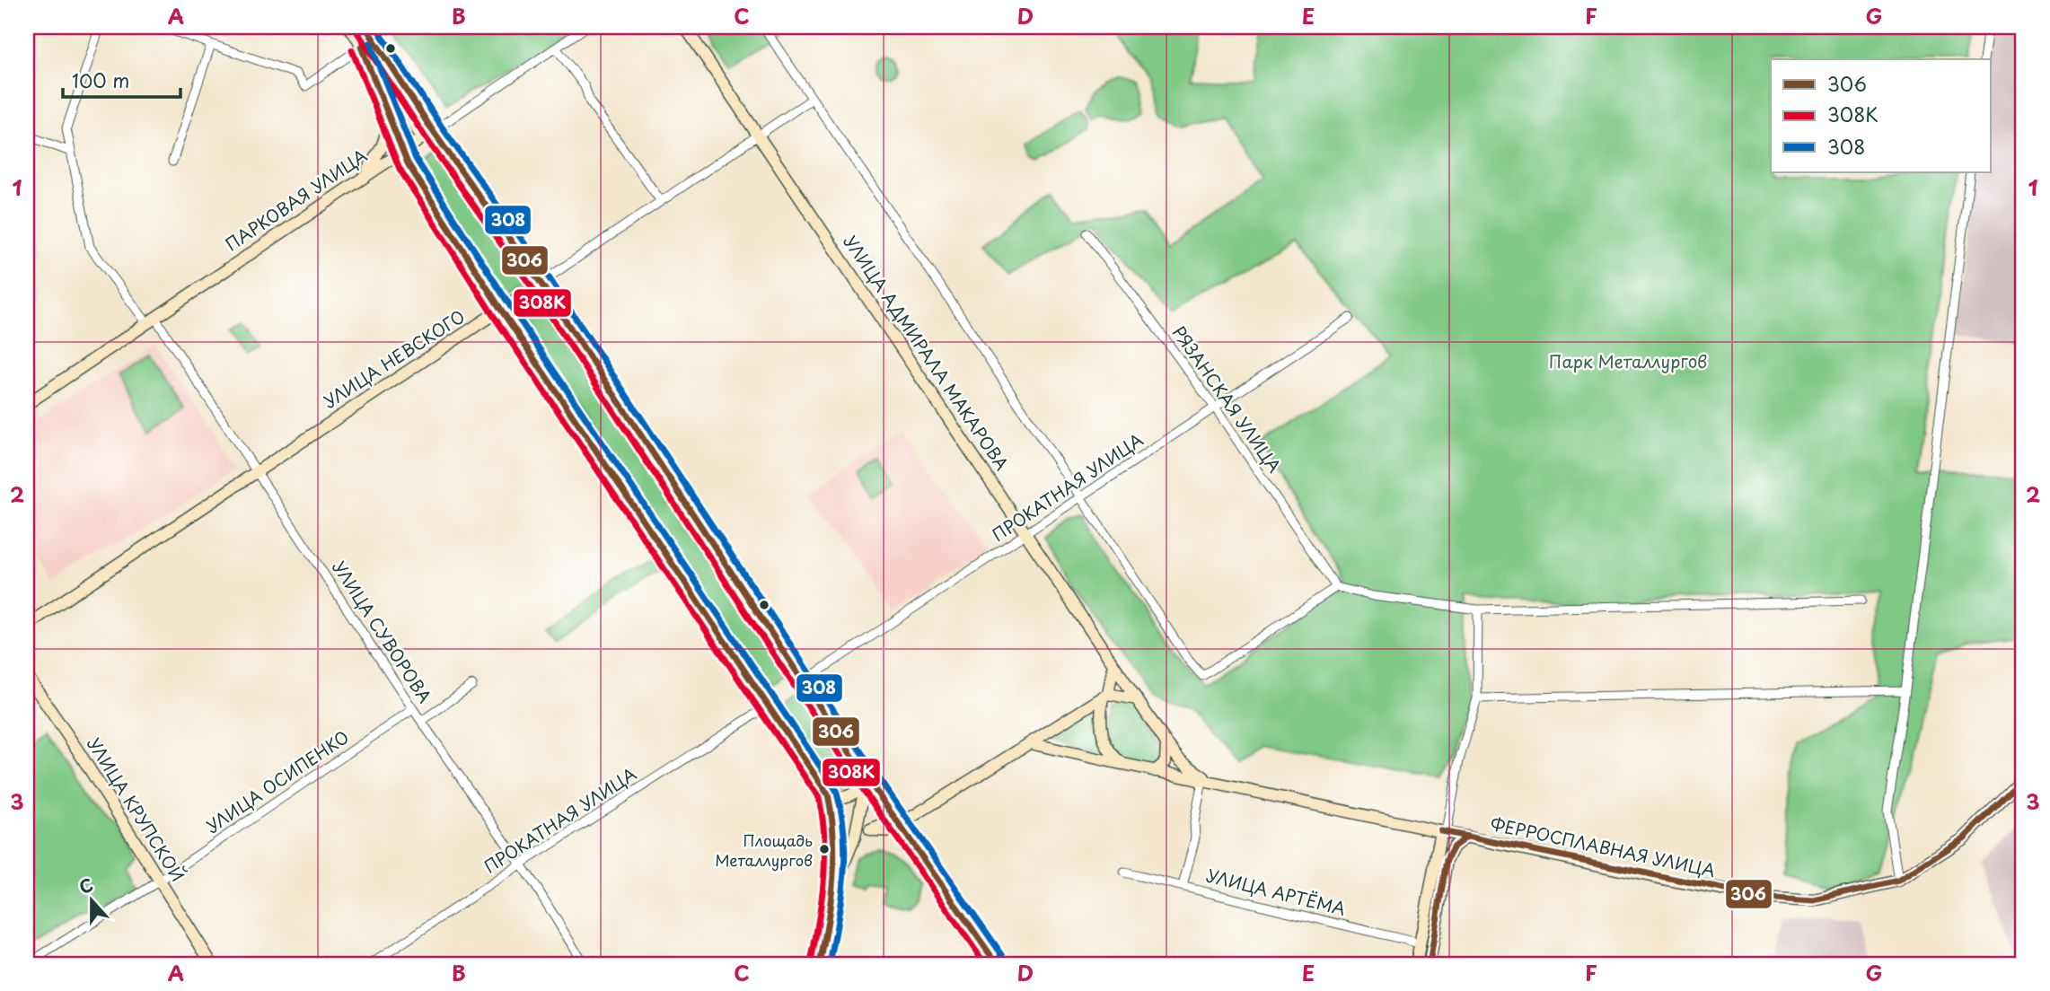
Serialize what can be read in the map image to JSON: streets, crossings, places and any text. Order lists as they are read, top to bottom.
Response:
{
  "streets": {
    "main road": [
      "ПАРКОВАЯ УЛИЦА",
      "УЛИЦА АДМИРАЛА МАКАРОВА",
      "УЛИЦА НЕВСКОГО",
      "УЛИЦА КРУПСКОЙ",
      "ФЕРРОСПЛАВНАЯ УЛИЦА"
    ],
    "street": [
      "РЯЗАНСКАЯ УЛИЦА",
      "ПРОКАТНАЯ УЛИЦА",
      "УЛИЦА СУВОРОВА",
      "УЛИЦА ОСИПЕНКО",
      "УЛИЦА АРТЁМА"
    ]
  },
  "crossings": [
    ["ПАРКОВАЯ УЛИЦА", "УЛИЦА СУВОРОВА"],
    ["УЛИЦА АДМИРАЛА МАКАРОВА", "УЛИЦА НЕВСКОГО"],
    ["УЛИЦА АДМИРАЛА МАКАРОВА", "ПРОКАТНАЯ УЛИЦА"],
    ["УЛИЦА НЕВСКОГО", "УЛИЦА СУВОРОВА"],
    ["РЯЗАНСКАЯ УЛИЦА", "ПРОКАТНАЯ УЛИЦА"],
    ["ПРОКАТНАЯ УЛИЦА", "УЛИЦА СУВОРОВА"],
    ["УЛИЦА СУВОРОВА", "УЛИЦА ОСИПЕНКО"],
    ["УЛИЦА ОСИПЕНКО", "УЛИЦА КРУПСКОЙ"]
  ],
  "parks": ["Парк Металлургов"],
  "places": ["Площадь Металлургов"],
  "lines": ["transit line 306", "transit line 308", "transit line 308К"],
  "legend": ["306", "308К", "308"],
  "scale_bar": "100 m",
  "north": "top",
  "grid": {
    "columns": [
      "A",
      "B",
      "C",
      "D",
      "E",
      "F",
      "G"
    ],
    "rows": ["1", "2", "3"]
  }
}
